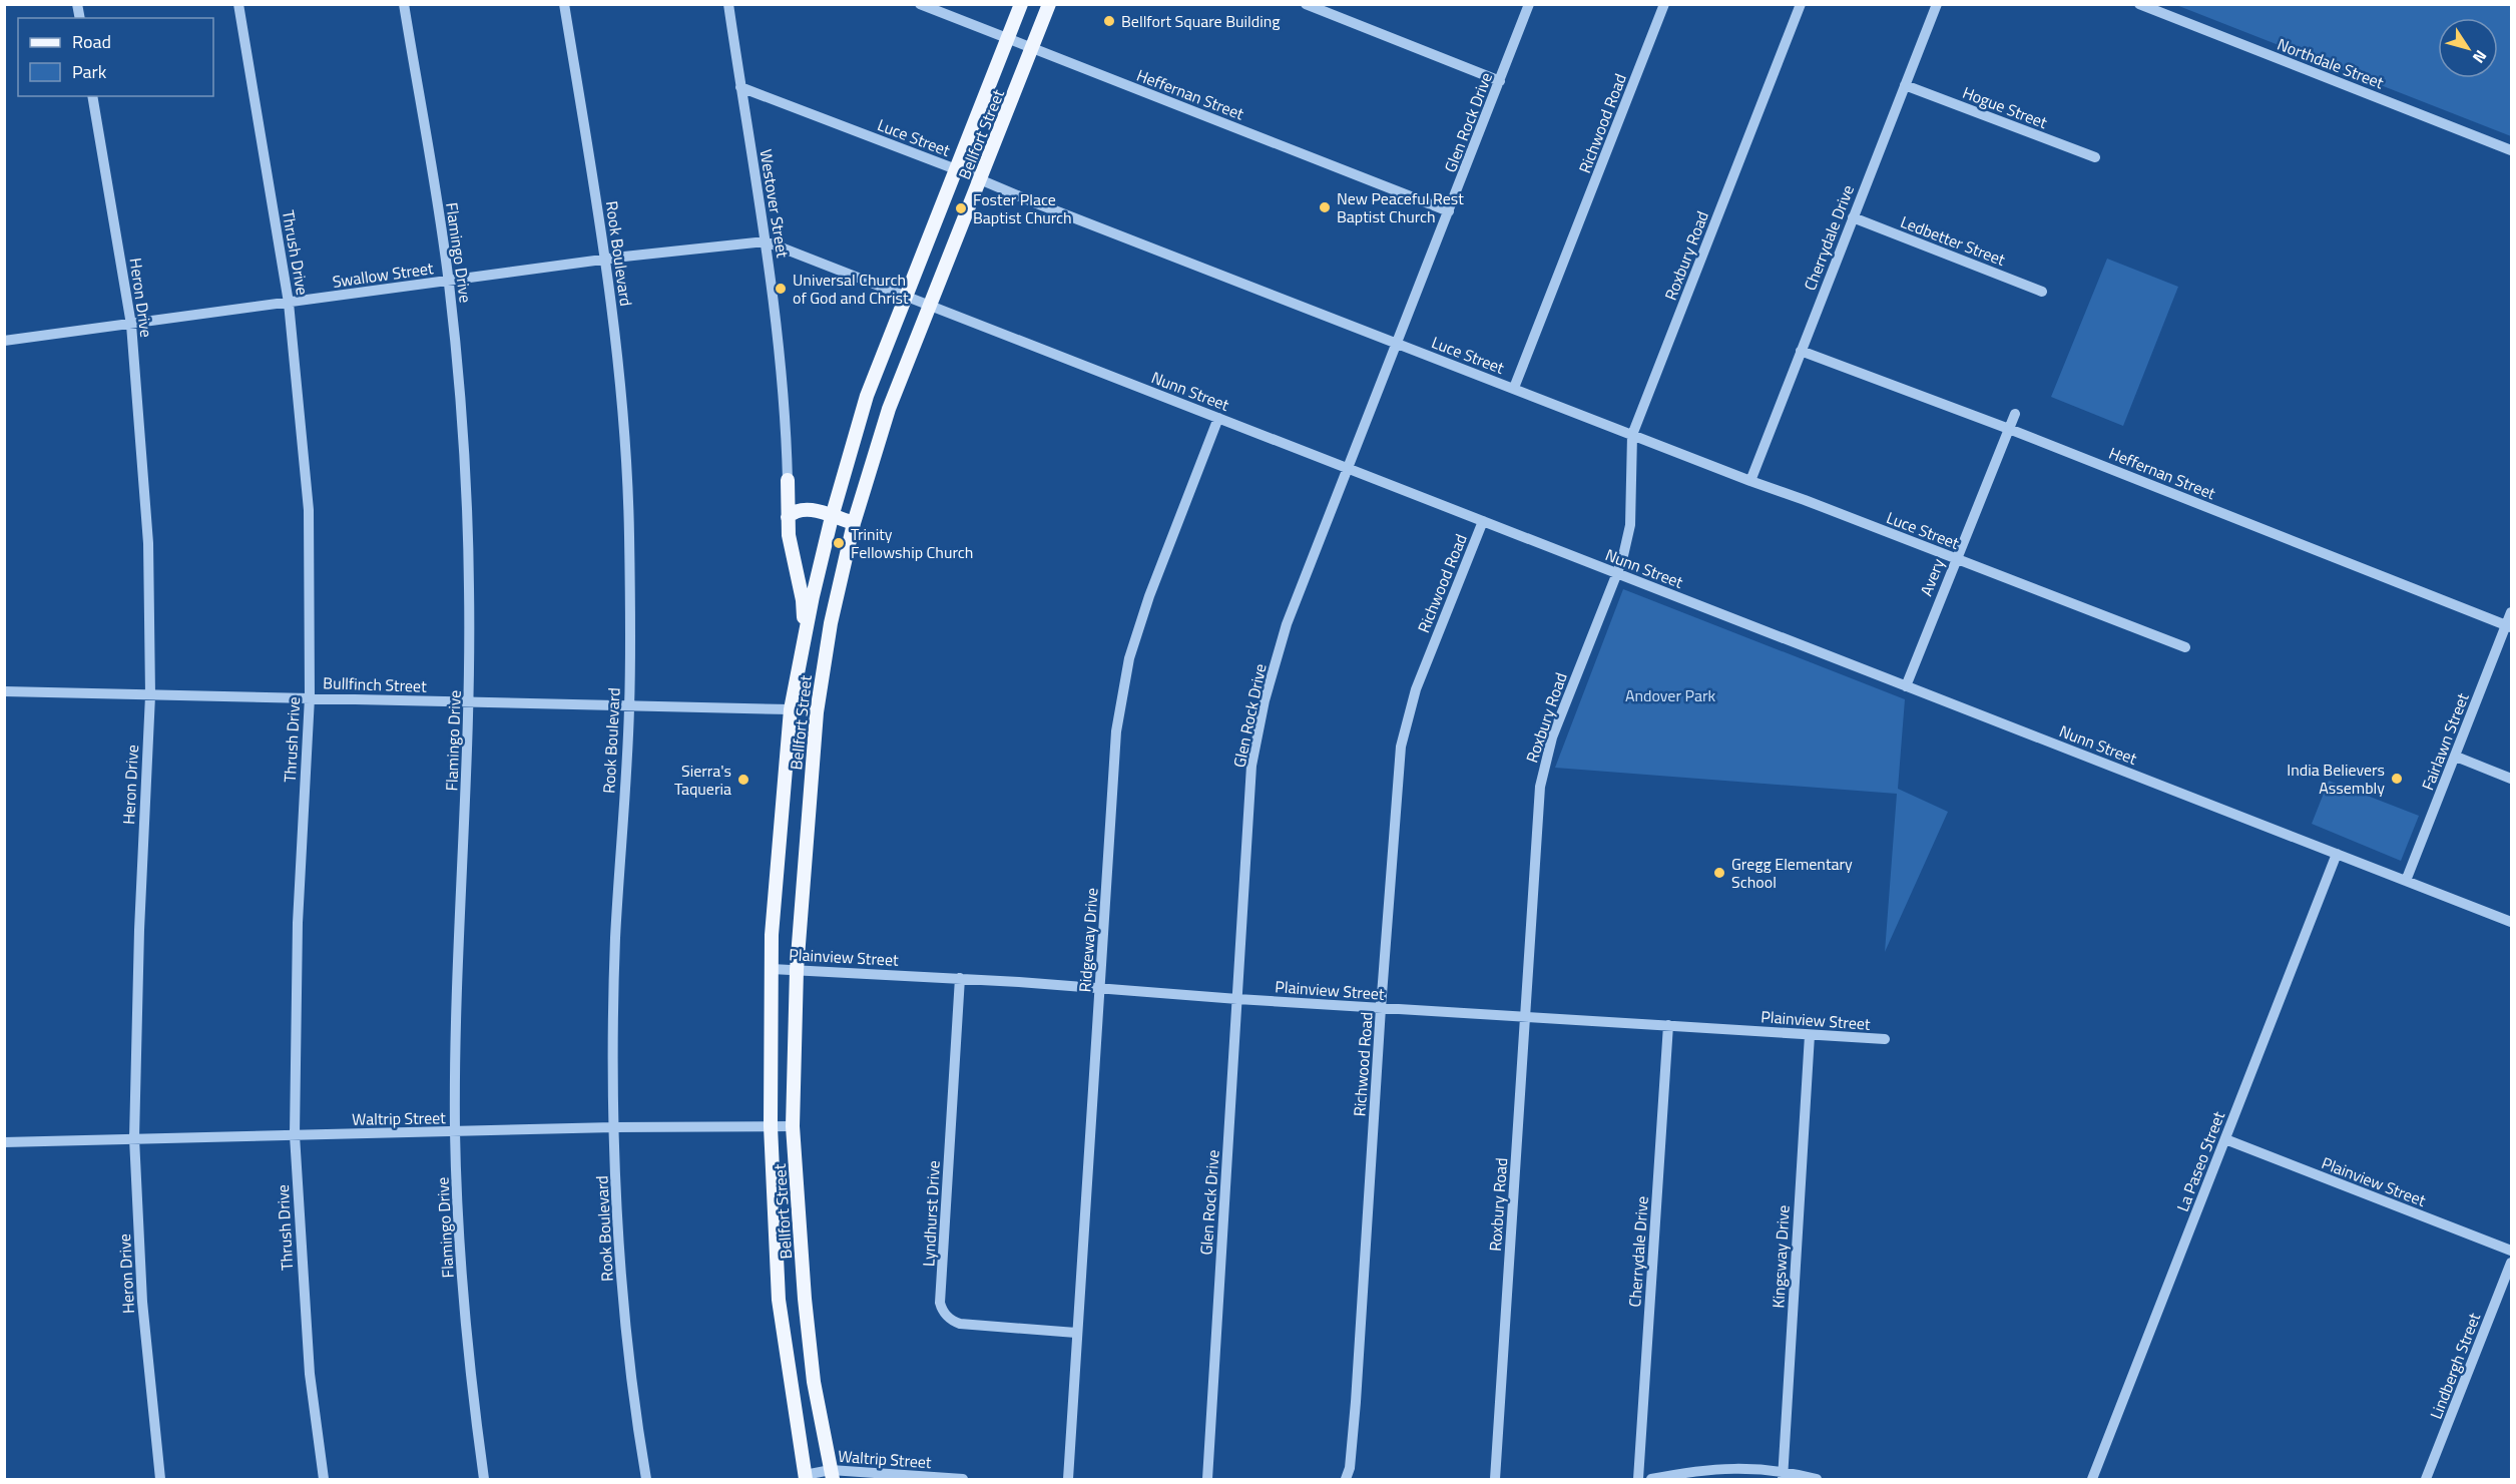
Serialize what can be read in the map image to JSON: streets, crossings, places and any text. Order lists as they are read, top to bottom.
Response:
{
  "streets": {
    "main road": ["Bellfort Street"],
    "street": [
      "Northdale Street",
      "Heffernan Street",
      "Hogue Street",
      "Glen Rock Drive",
      "Richwood Road",
      "Luce Street",
      "Westover Street",
      "Cherrydale Drive",
      "Ledbetter Street",
      "Thrush Drive",
      "Flamingo Drive",
      "Rook Boulevard",
      "Roxbury Road",
      "Swallow Street",
      "Heron Drive",
      "Nunn Street",
      "Avery",
      "Bullfinch Street",
      "Fairlawn Street",
      "Ridgeway Drive",
      "Plainview Street",
      "Waltrip Street",
      "La Paseo Street",
      "Lyndhurst Drive",
      "Kingsway Drive",
      "Lindbergh Street"
    ]
  },
  "crossings": [
    ["Heffernan Street", "Glen Rock Drive"],
    ["Heffernan Street", "Bellfort Street"],
    ["Heffernan Street", "Cherrydale Drive"],
    ["Heffernan Street", "Avery"],
    ["Heffernan Street", "Fairlawn Street"],
    ["Hogue Street", "Cherrydale Drive"],
    ["Glen Rock Drive", "Luce Street"],
    ["Glen Rock Drive", "Nunn Street"],
    ["Glen Rock Drive", "Plainview Street"],
    ["Richwood Road", "Luce Street"],
    ["Richwood Road", "Nunn Street"],
    ["Richwood Road", "Plainview Street"],
    ["Bellfort Street", "Luce Street"],
    ["Bellfort Street", "Nunn Street"],
    ["Bellfort Street", "Bullfinch Street"],
    ["Bellfort Street", "Plainview Street"],
    ["Bellfort Street", "Waltrip Street"],
    ["Luce Street", "Westover Street"],
    ["Luce Street", "Cherrydale Drive"],
    ["Luce Street", "Roxbury Road"],
    ["Luce Street", "Avery"],
    ["Westover Street", "Swallow Street"],
    ["Westover Street", "Nunn Street"],
    ["Cherrydale Drive", "Ledbetter Street"],
    ["Cherrydale Drive", "Plainview Street"],
    ["Thrush Drive", "Swallow Street"],
    ["Thrush Drive", "Bullfinch Street"],
    ["Thrush Drive", "Waltrip Street"],
    ["Flamingo Drive", "Swallow Street"],
    ["Flamingo Drive", "Bullfinch Street"],
    ["Flamingo Drive", "Waltrip Street"],
    ["Rook Boulevard", "Swallow Street"],
    ["Rook Boulevard", "Bullfinch Street"],
    ["Rook Boulevard", "Waltrip Street"],
    ["Roxbury Road", "Nunn Street"],
    ["Roxbury Road", "Plainview Street"],
    ["Swallow Street", "Heron Drive"],
    ["Swallow Street", "Nunn Street"],
    ["Heron Drive", "Bullfinch Street"],
    ["Heron Drive", "Waltrip Street"],
    ["Nunn Street", "Avery"],
    ["Nunn Street", "Fairlawn Street"],
    ["Nunn Street", "Ridgeway Drive"],
    ["Nunn Street", "La Paseo Street"],
    ["Ridgeway Drive", "Plainview Street"],
    ["Ridgeway Drive", "Lyndhurst Drive"],
    ["Plainview Street", "La Paseo Street"],
    ["Plainview Street", "Lyndhurst Drive"],
    ["Plainview Street", "Kingsway Drive"]
  ],
  "parks": ["Andover Park"],
  "places": [
    "Bellfort Square Building",
    "New Peaceful Rest Baptist Church",
    "Foster Place Baptist Church",
    "Universal Church of God and Christ",
    "Trinity Fellowship Church",
    "India Believers Assembly",
    "Sierra's Taqueria",
    "Gregg Elementary School"
  ],
  "legend": ["Road", "Park"],
  "north": "bottom right"
}
